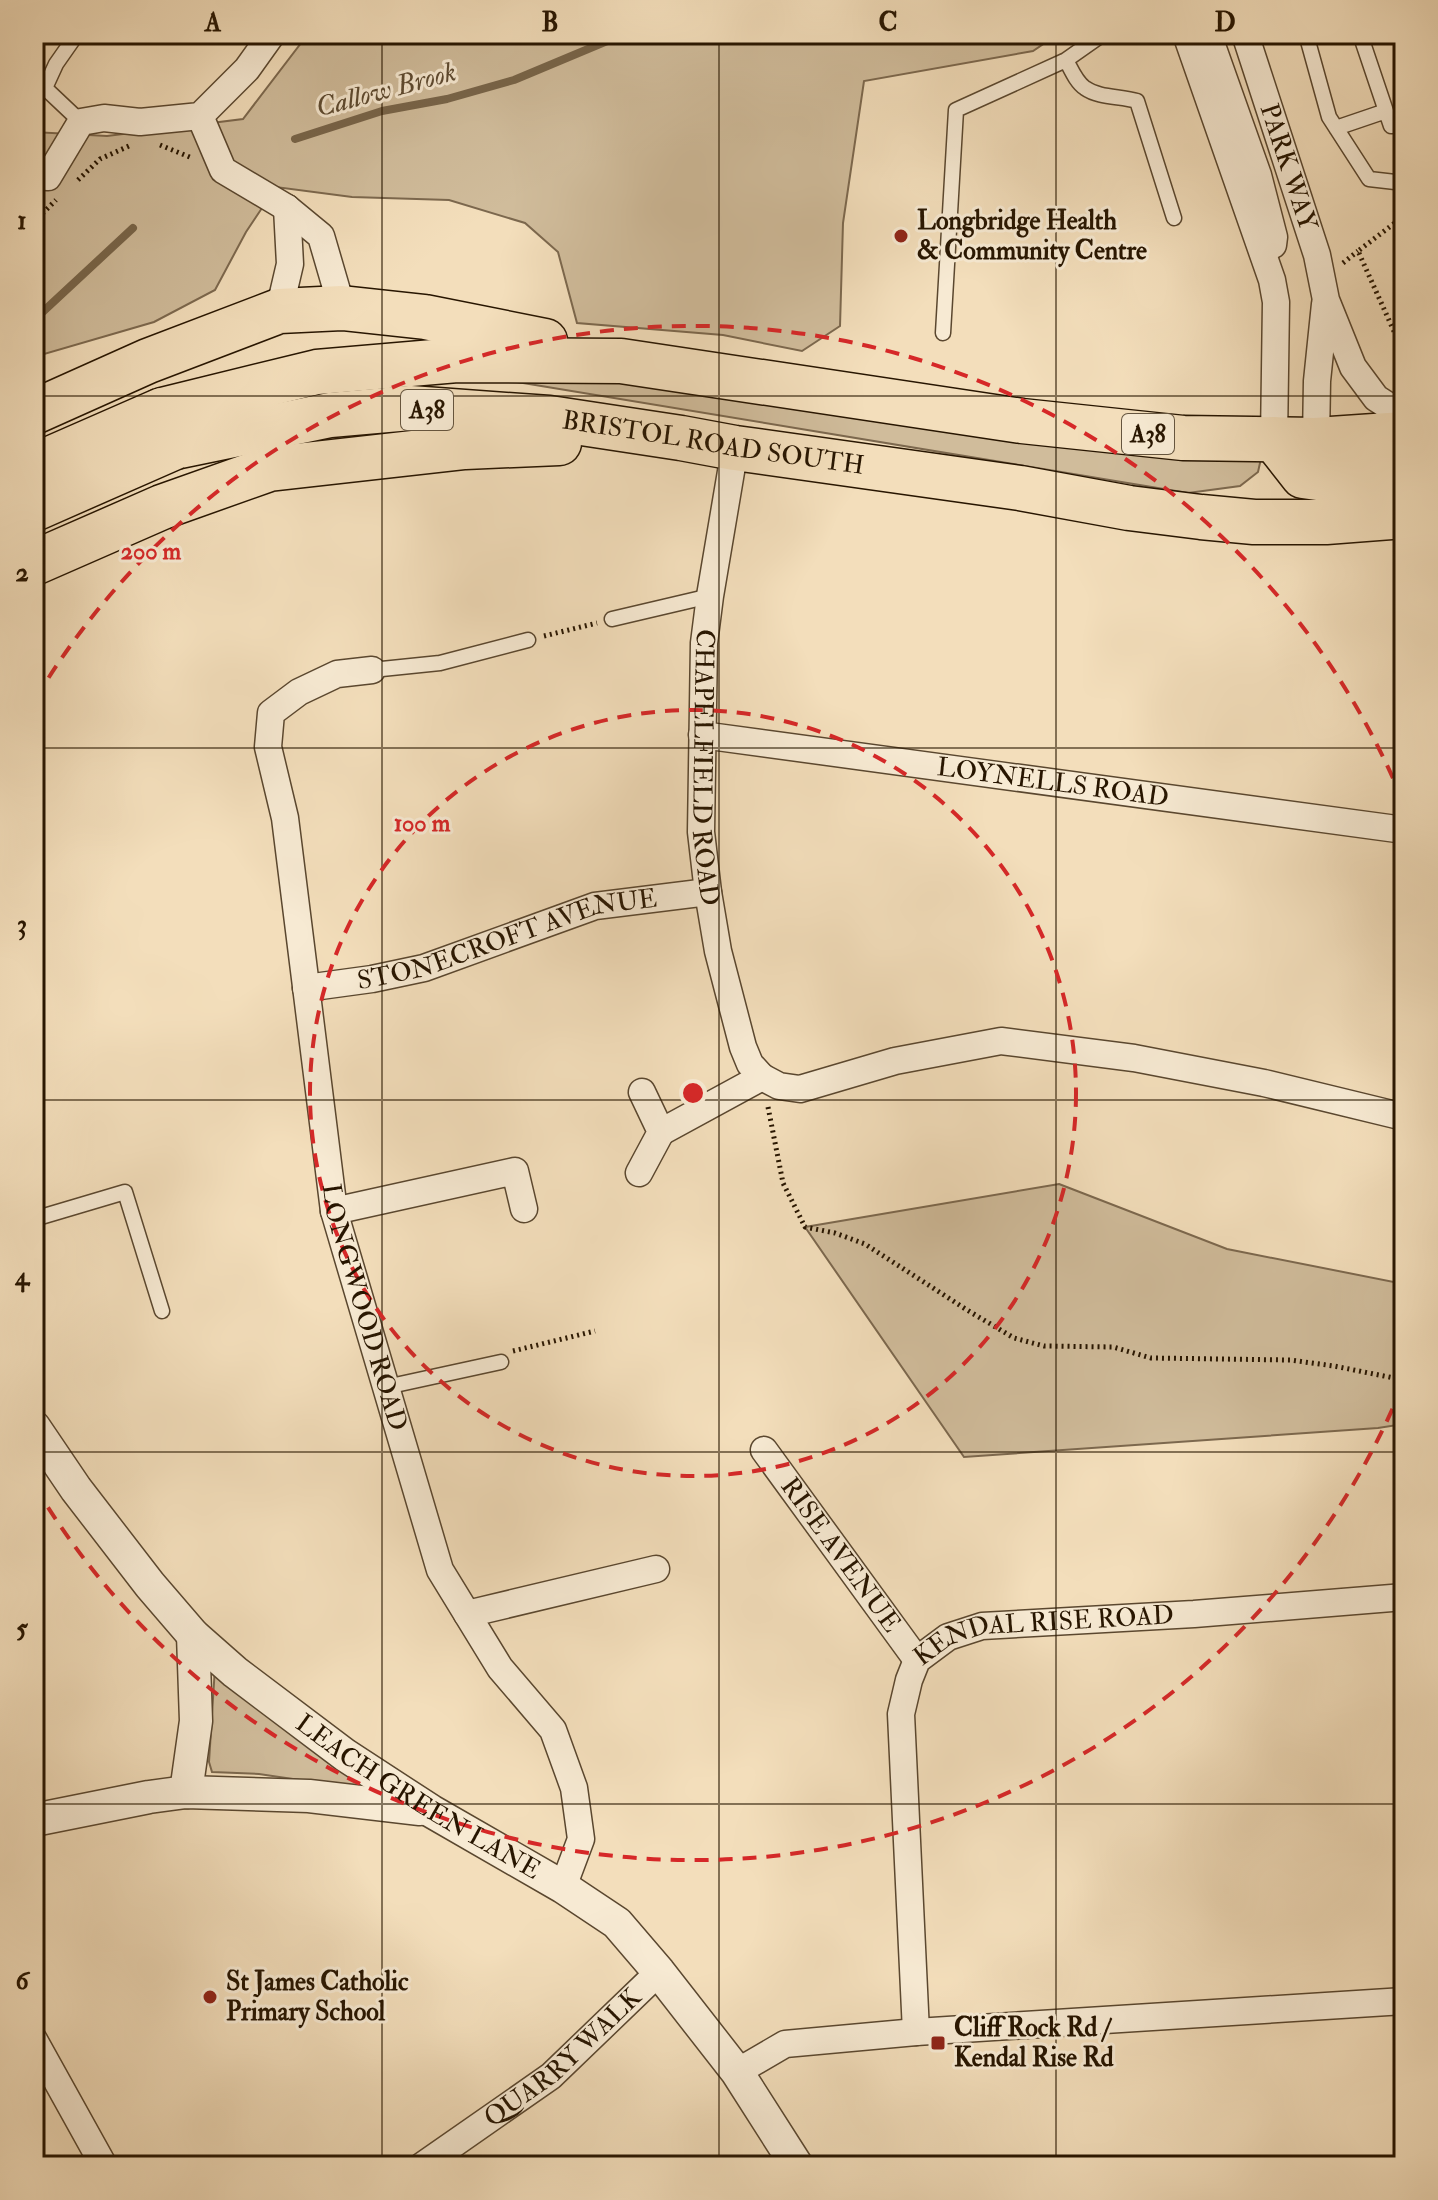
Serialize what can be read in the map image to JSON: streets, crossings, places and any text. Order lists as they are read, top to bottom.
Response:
{
  "streets": {
    "highway": ["A38", "BRISTOL ROAD SOUTH"],
    "street": [
      "PARK WAY",
      "CHAPELFIELD ROAD",
      "LOYNELLS ROAD",
      "STONECROFT AVENUE",
      "LONGWOOD ROAD",
      "RISE AVENUE",
      "KENDAL RISE ROAD",
      "LEACH GREEN LANE",
      "QUARRY WALK"
    ]
  },
  "crossings": [
    ["PARK WAY", "BRISTOL ROAD SOUTH"],
    ["BRISTOL ROAD SOUTH", "CHAPELFIELD ROAD"],
    ["CHAPELFIELD ROAD", "LOYNELLS ROAD"],
    ["CHAPELFIELD ROAD", "STONECROFT AVENUE"],
    ["STONECROFT AVENUE", "LONGWOOD ROAD"],
    ["LONGWOOD ROAD", "LEACH GREEN LANE"],
    ["RISE AVENUE", "KENDAL RISE ROAD"],
    ["LEACH GREEN LANE", "QUARRY WALK"]
  ],
  "water": ["Callow Brook"],
  "places": {
    "other": ["Longbridge Health & Community Centre", "St James Catholic Primary School"],
    "transit": ["Cliff Rock Rd / Kendal Rise Rd"]
  },
  "grid": {
    "columns": [
      "A",
      "B",
      "C",
      "D"
    ],
    "rows": [
      "1",
      "2",
      "3",
      "4",
      "5",
      "6"
    ]
  },
  "rings": ["200 m", "100 m"]
}
